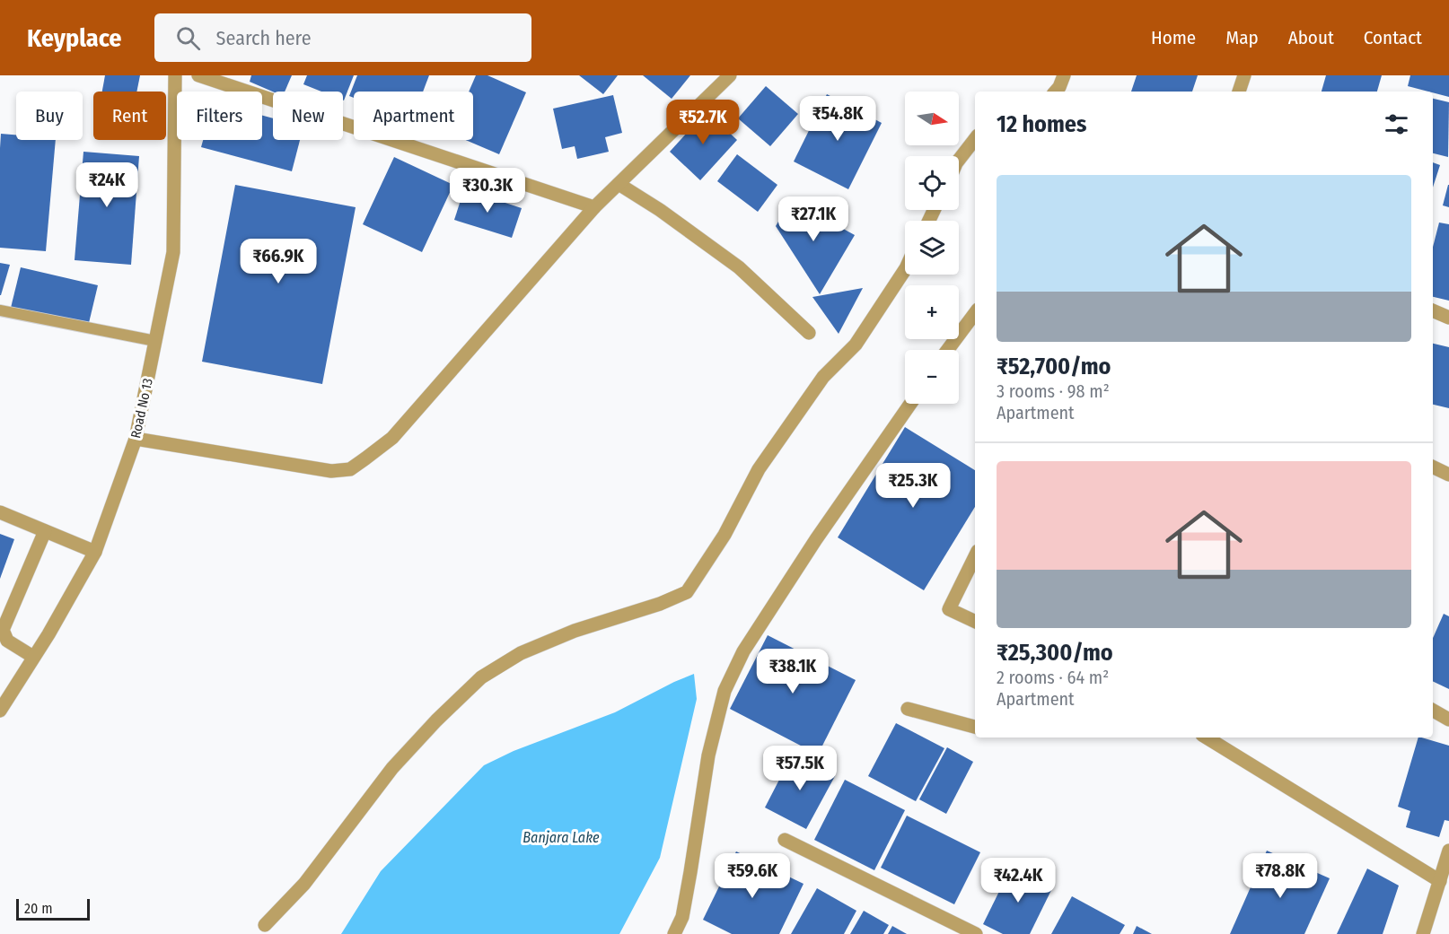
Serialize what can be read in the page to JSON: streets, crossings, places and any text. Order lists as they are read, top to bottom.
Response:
{
  "streets": {
    "street": ["Road No 13"]
  },
  "water": ["Banjara Lake"],
  "scale_bar": "20 m",
  "north": "right",
  "page": {
    "header": "Keyplace",
    "search": "Search here",
    "nav": [
      "Home",
      "Map",
      "About",
      "Contact"
    ],
    "map_buttons": ["+", "−"],
    "chip": [
      "Buy",
      "Rent",
      "Filters",
      "New",
      "Apartment"
    ],
    "heading": "12 homes",
    "price": [
      "₹54.8K",
      "₹52.7K",
      "₹24K",
      "₹30.3K",
      "₹27.1K",
      "₹66.9K",
      "₹25.3K",
      "₹38.1K",
      "₹57.5K",
      "₹59.6K",
      "₹78.8K",
      "₹42.4K"
    ],
    "list": [
      {
        "name": "₹52,700/mo",
        "note": "3 rooms · 98 m² · Apartment"
      },
      {
        "name": "₹25,300/mo",
        "note": "2 rooms · 64 m² · Apartment"
      }
    ],
    "scale": "20 m"
  }
}
